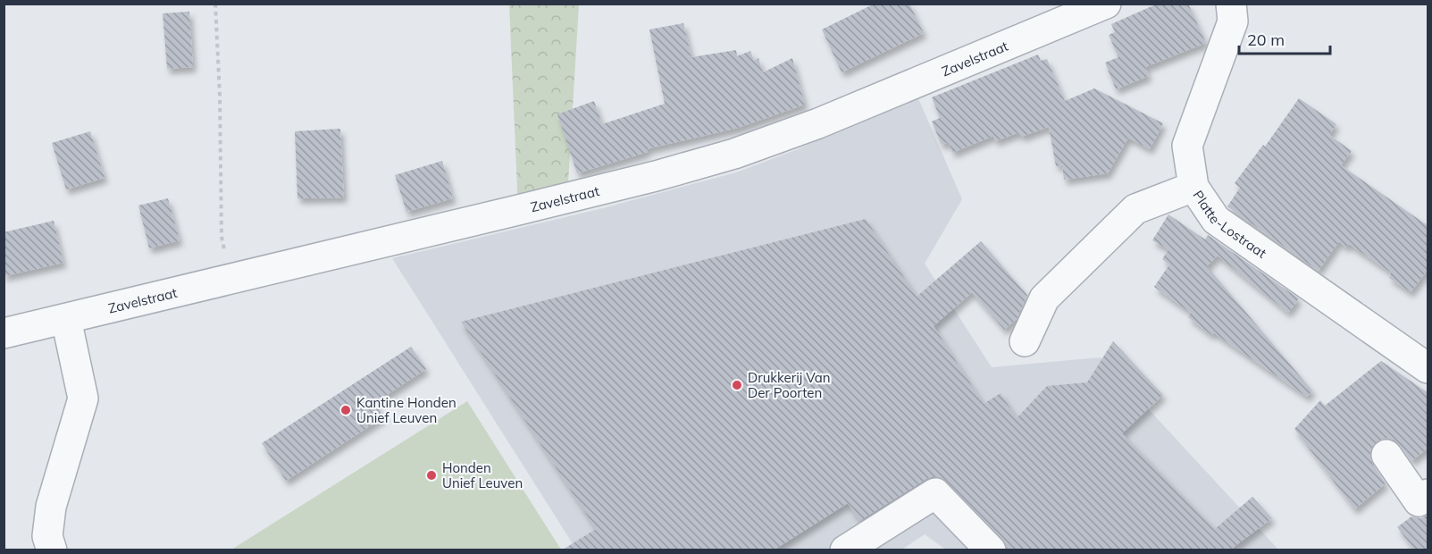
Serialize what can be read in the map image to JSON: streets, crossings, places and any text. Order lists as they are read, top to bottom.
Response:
{
  "streets": {
    "street": ["Zavelstraat", "Platte-Lostraat"]
  },
  "places": ["Drukkerij Van Der Poorten", "Kantine Honden Unief Leuven", "Honden Unief Leuven"],
  "scale_bar": "20 m"
}
